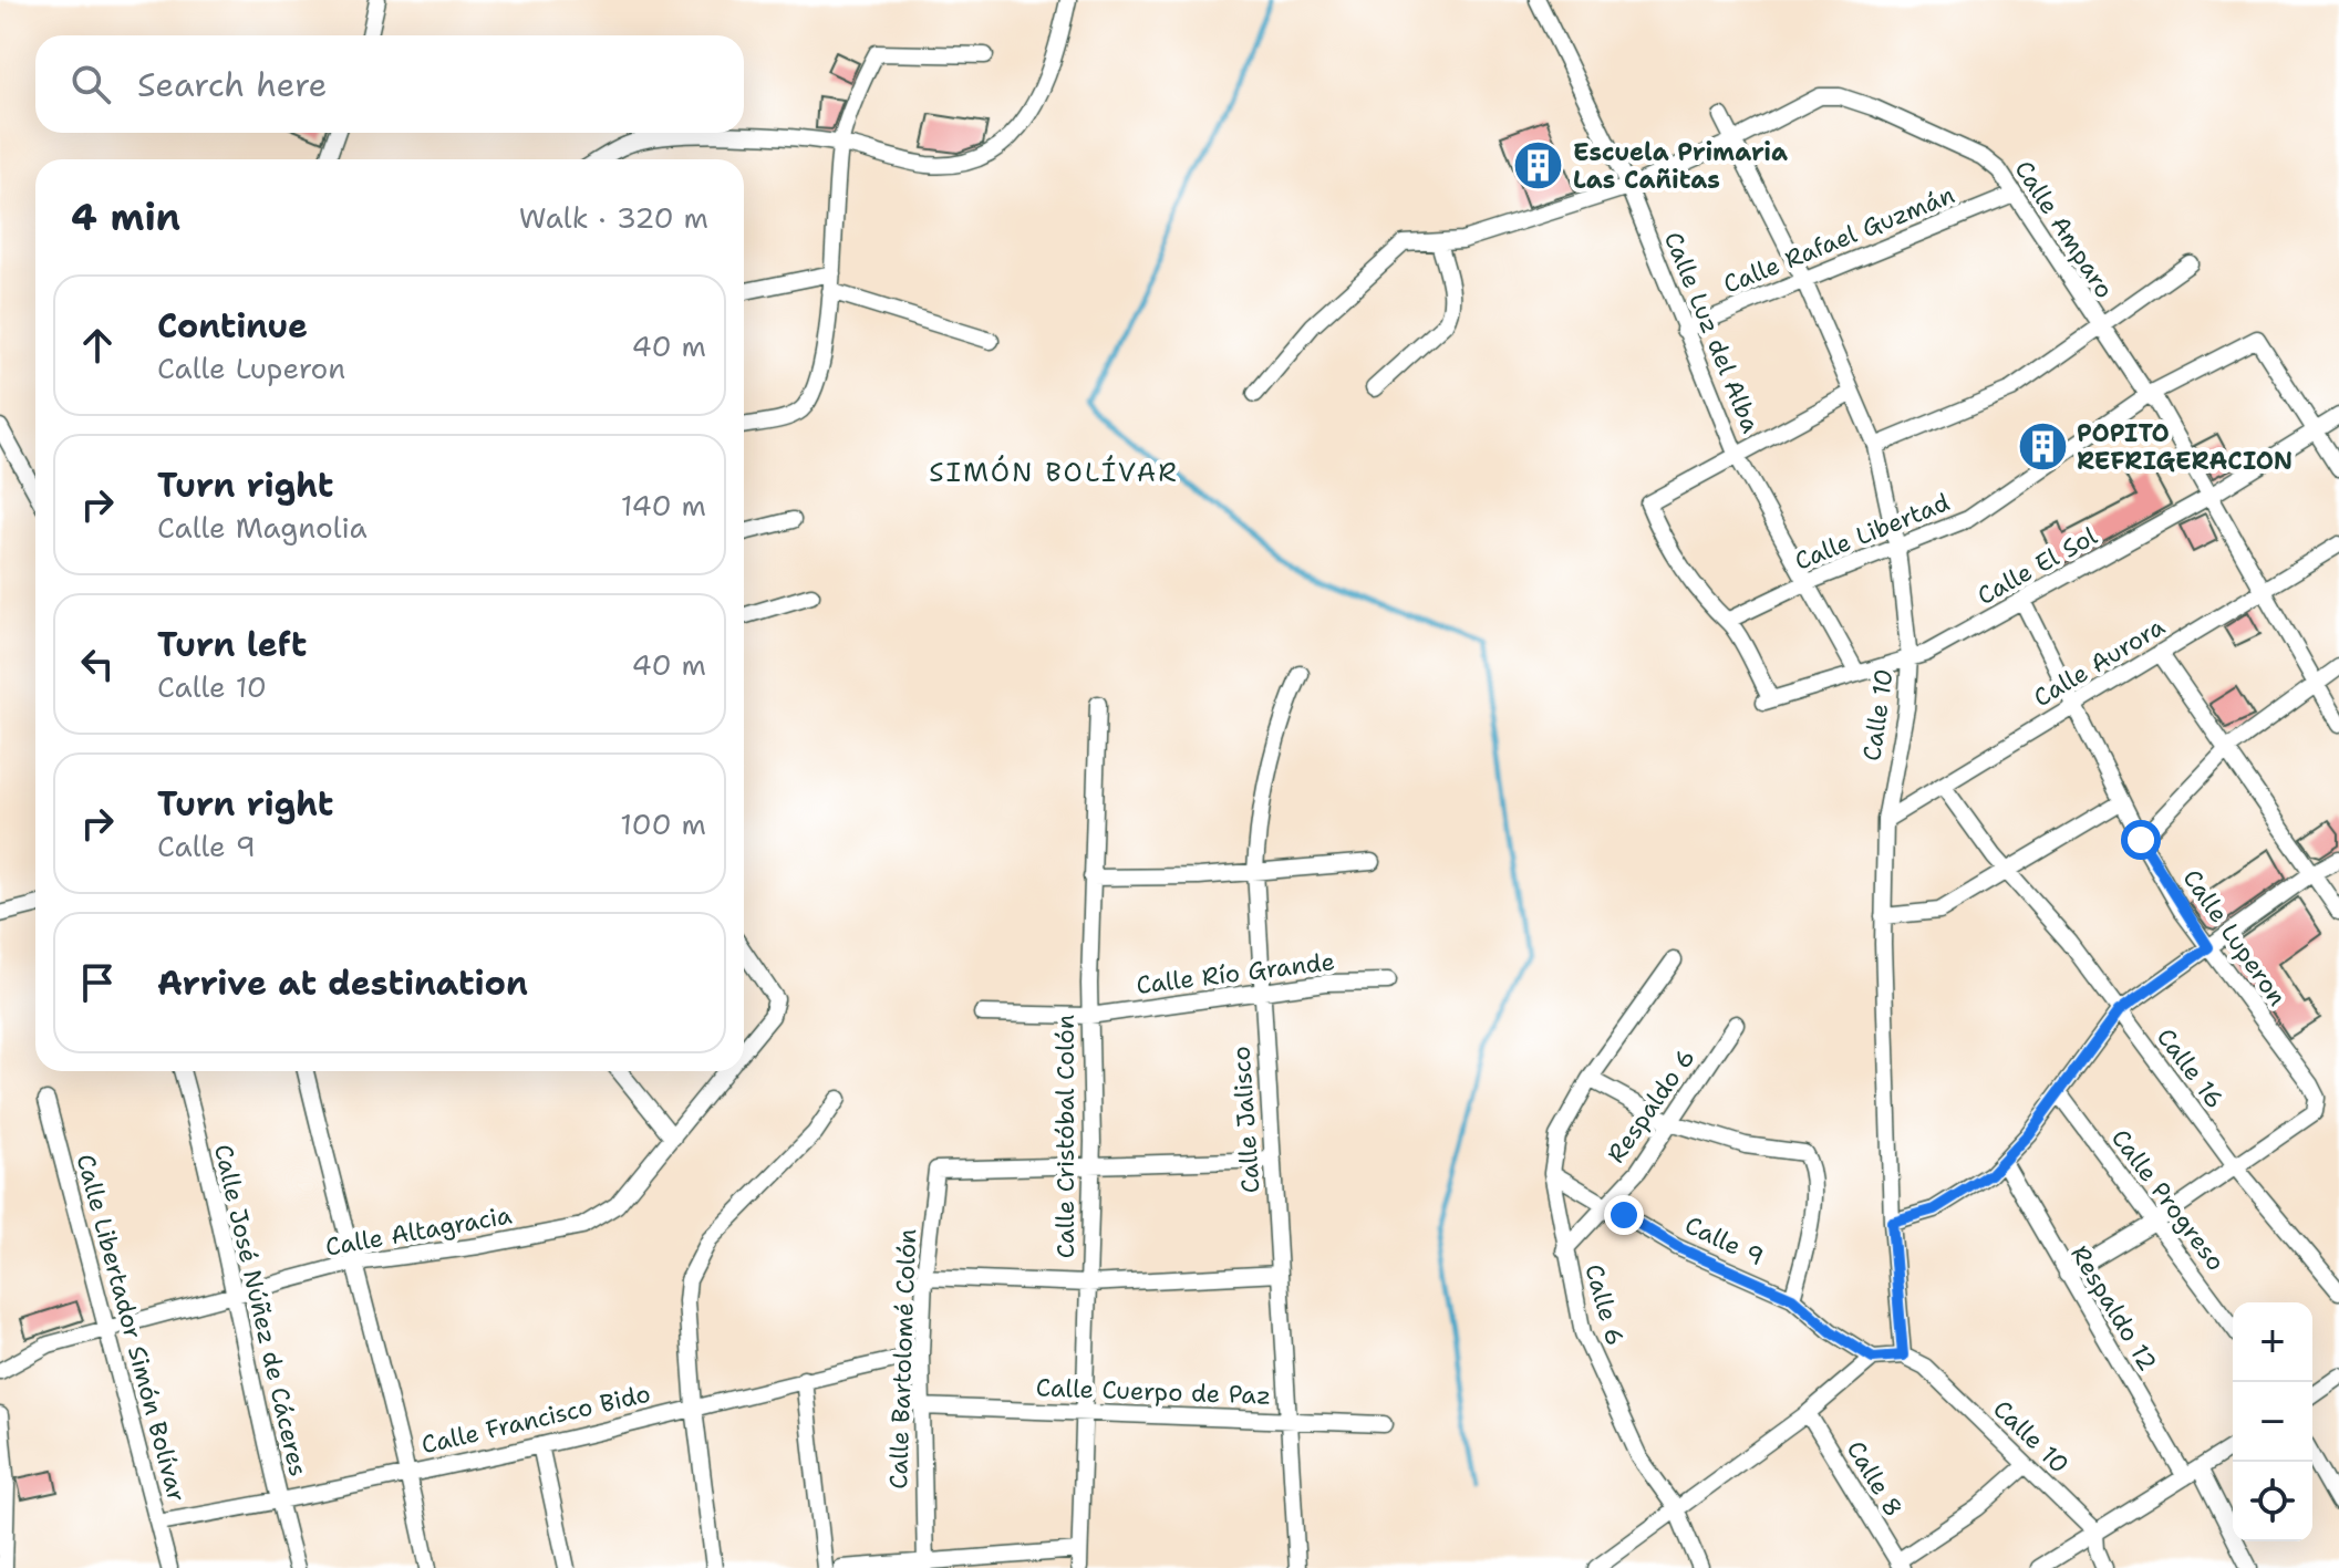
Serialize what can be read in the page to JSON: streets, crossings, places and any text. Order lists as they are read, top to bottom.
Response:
{
  "streets": {
    "street": [
      "Calle Amparo",
      "Calle Rafael Guzmán",
      "Calle Luz del Alba",
      "Calle Libertad",
      "Calle El Sol",
      "Calle Aurora",
      "Calle 10",
      "Calle Luperon",
      "Calle Río Grande",
      "Calle 16",
      "Respaldo 6",
      "Calle Jalisco",
      "Calle Cristóbal Colón",
      "Calle Progreso",
      "Calle Altagracia",
      "Calle 9",
      "Calle 6",
      "Respaldo 12",
      "Calle José Núñez de Cáceres",
      "Calle Libertador Simón Bolívar",
      "Calle Bartolomé Colón",
      "Calle Cuerpo de Paz",
      "Calle Francisco Bido",
      "Calle 8"
    ]
  },
  "crossings": [
    ["Calle Amparo", "Calle Rafael Guzmán"],
    ["Calle Amparo", "Calle Luz del Alba"],
    ["Calle Amparo", "Calle Libertad"],
    ["Calle Amparo", "Calle El Sol"],
    ["Calle Amparo", "Calle Aurora"],
    ["Calle Amparo", "Calle 10"],
    ["Calle Rafael Guzmán", "Calle Luz del Alba"],
    ["Calle Rafael Guzmán", "Calle 10"],
    ["Calle Luz del Alba", "Calle Libertad"],
    ["Calle Luz del Alba", "Calle El Sol"],
    ["Calle Libertad", "Calle El Sol"],
    ["Calle Libertad", "Calle 10"],
    ["Calle El Sol", "Calle 10"],
    ["Calle El Sol", "Calle Luperon"],
    ["Calle Aurora", "Calle 10"],
    ["Calle Aurora", "Calle Luperon"],
    ["Calle Aurora", "Calle 16"],
    ["Calle Luperon", "Calle 16"],
    ["Calle Río Grande", "Calle Jalisco"],
    ["Calle Río Grande", "Calle Cristóbal Colón"],
    ["Respaldo 6", "Calle 9"],
    ["Respaldo 6", "Calle 6"],
    ["Calle Jalisco", "Calle Bartolomé Colón"],
    ["Calle Jalisco", "Calle Cuerpo de Paz"],
    ["Calle Cristóbal Colón", "Calle Bartolomé Colón"],
    ["Calle Cristóbal Colón", "Calle Cuerpo de Paz"],
    ["Calle Altagracia", "Calle José Núñez de Cáceres"],
    ["Calle Altagracia", "Calle Libertador Simón Bolívar"],
    ["Calle 9", "Calle 6"],
    ["Calle José Núñez de Cáceres", "Calle Francisco Bido"],
    ["Calle Libertador Simón Bolívar", "Calle Francisco Bido"],
    ["Calle Bartolomé Colón", "Calle Cuerpo de Paz"],
    ["Calle Bartolomé Colón", "Calle Francisco Bido"]
  ],
  "districts": ["SIMÓN BOLÍVAR"],
  "places": {
    "building": ["Escuela Primaria Las Cañitas", "POPITO REFRIGERACION"]
  },
  "page": {
    "search": "Search here",
    "heading": ["4 min", "Walk · 320 m"],
    "list": [
      ["Continue", "Calle Luperon", "40 m"],
      ["Turn right", "Calle Magnolia", "140 m"],
      ["Turn left", "Calle 10", "40 m"],
      ["Turn right", "Calle 9", "100 m"],
      "Arrive at destination"
    ],
    "map_buttons": ["+", "−"]
  }
}
